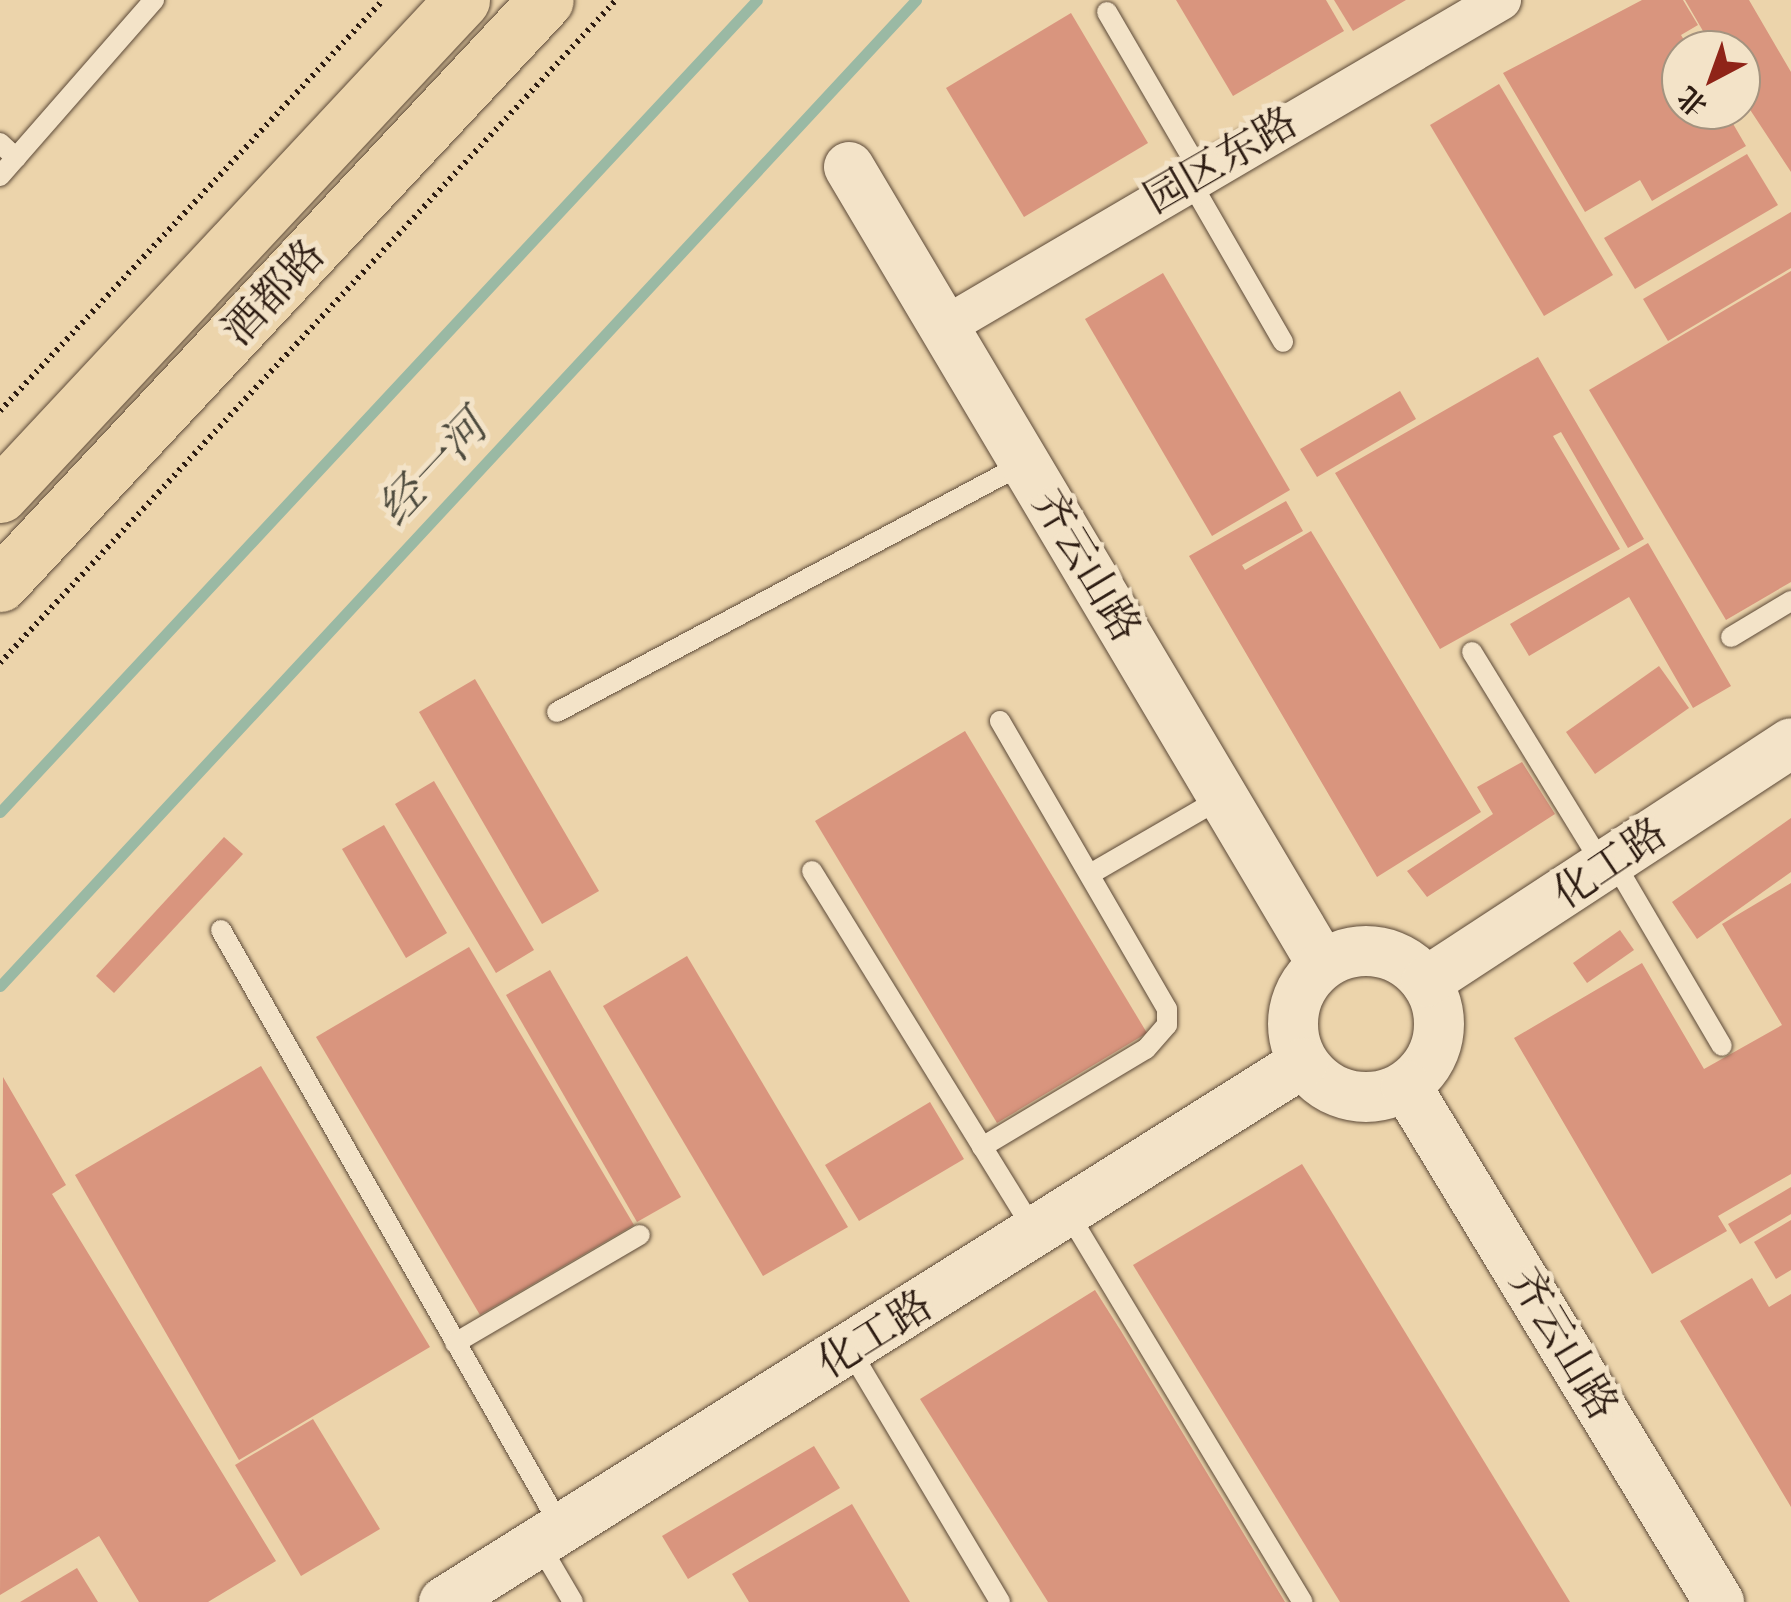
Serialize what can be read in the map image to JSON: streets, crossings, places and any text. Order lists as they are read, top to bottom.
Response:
{
  "streets": {
    "main road": ["酒都路"],
    "street": ["园区东路", "齐云山路", "化工路"]
  },
  "crossings": [
    ["园区东路", "齐云山路"],
    ["齐云山路", "化工路"]
  ],
  "water": ["经一河"],
  "north": "bottom left"
}
